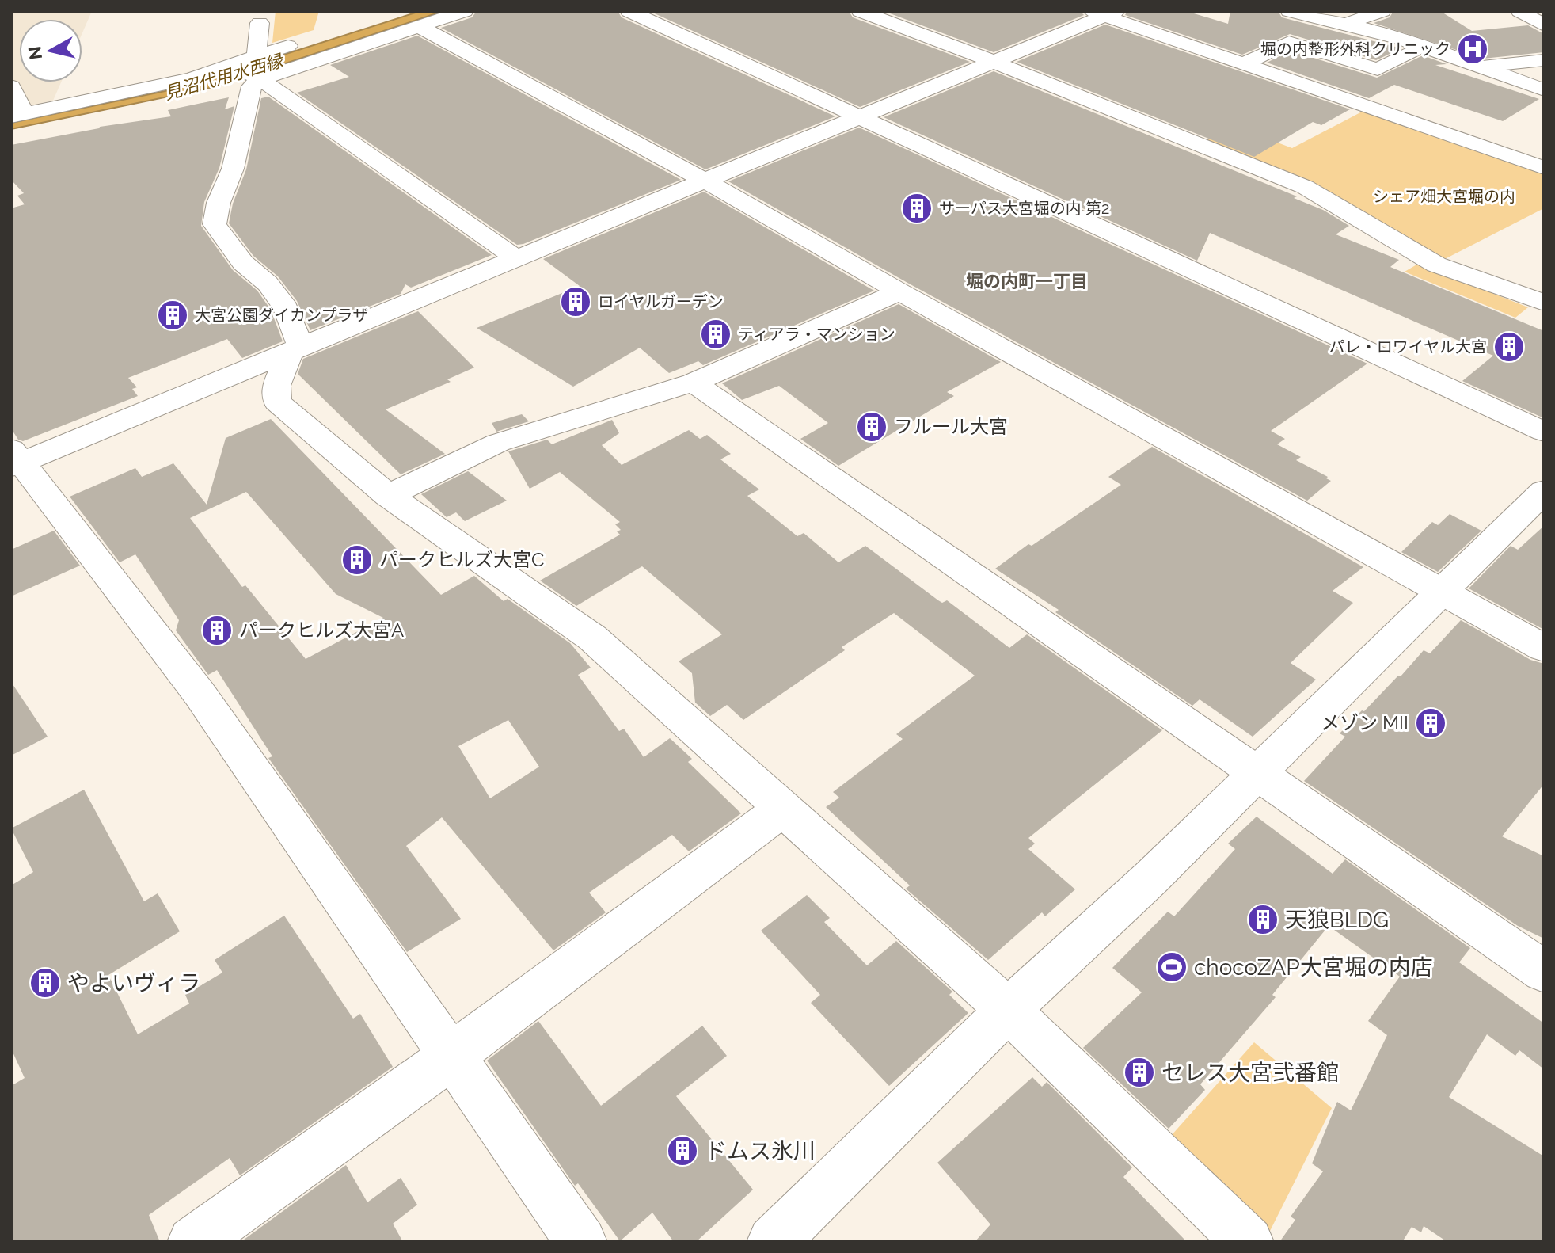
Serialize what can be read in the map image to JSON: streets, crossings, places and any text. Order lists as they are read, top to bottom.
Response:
{
  "districts": ["堀の内町一丁目"],
  "water": ["見沼代用水西縁"],
  "parks": ["シェア畑大宮堀の内"],
  "places": {
    "hospital": ["堀の内整形外科クリニック"],
    "building": [
      "サーパス大宮堀の内 第2",
      "ロイヤルガーデン",
      "大宮公園ダイカンプラザ",
      "ティアラ・マンション",
      "パレ・ロワイヤル大宮",
      "フルール大宮",
      "パークヒルズ大宮C",
      "パークヒルズ大宮A",
      "メゾン MII",
      "天狼BLDG",
      "やよいヴィラ",
      "セレス大宮弐番館",
      "ドムス氷川"
    ],
    "sports": ["chocoZAP大宮堀の内店"]
  },
  "north": "left"
}
